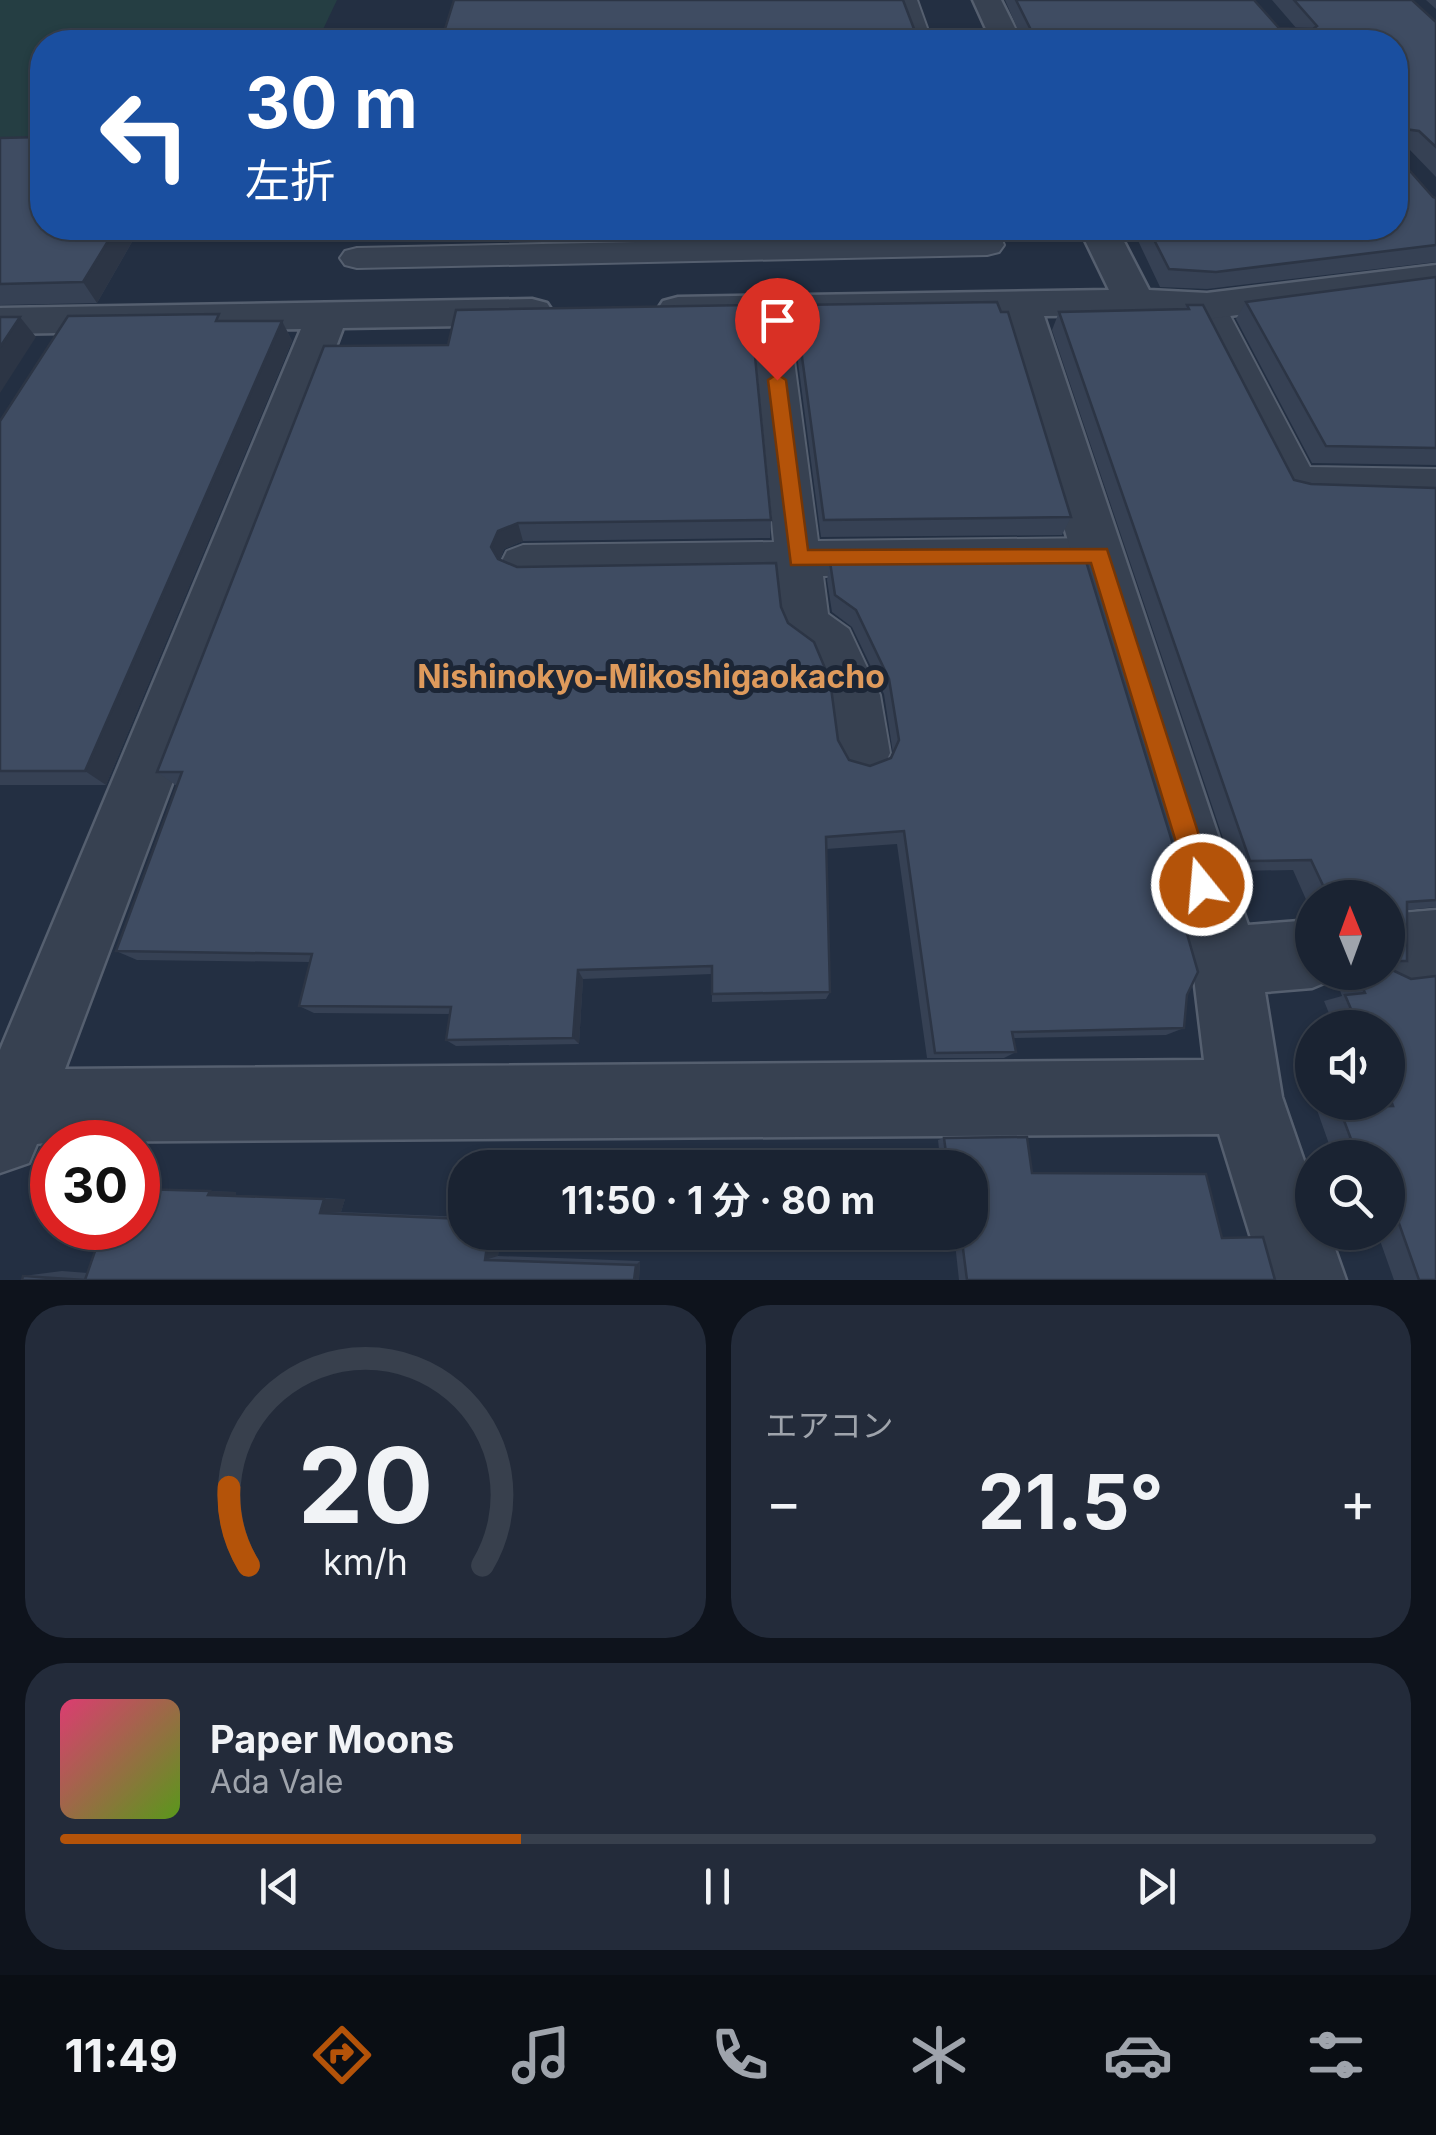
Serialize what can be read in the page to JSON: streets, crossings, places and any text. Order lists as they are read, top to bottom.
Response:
{
  "districts": ["Nishinokyo-Mikoshigaokacho"],
  "north": "top",
  "page": {
    "turn": ["30 m", "左折"],
    "limit": "30",
    "trip": "11:50 · 1 分 · 80 m",
    "tile": "エアコン",
    "heat": ["−", "21.5°", "+"],
    "song": ["Paper Moons", "Ada Vale"],
    "tabs": "11:49",
    "gauge": ["20", "km/h"]
  }
}
